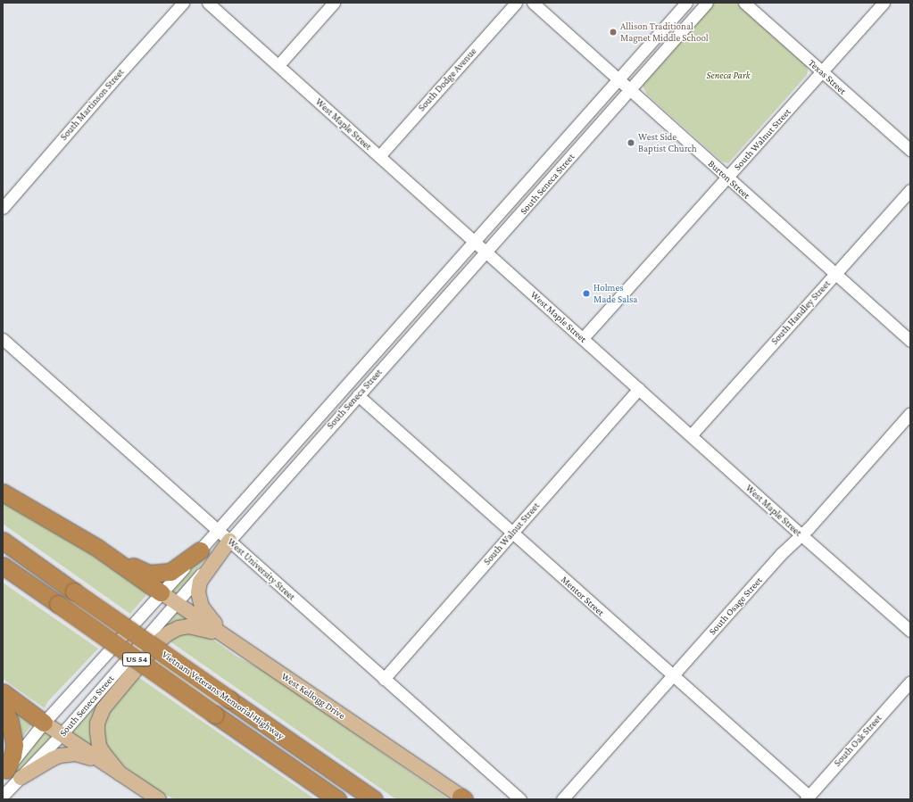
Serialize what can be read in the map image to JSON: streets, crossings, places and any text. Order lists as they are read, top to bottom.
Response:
{
  "streets": {
    "highway": ["US 54", "Vietnam Veterans Memorial Highway"],
    "main road": ["West Kellogg Drive"],
    "street": [
      "Texas Street",
      "South Dodge Avenue",
      "South Martinson Street",
      "West Maple Street",
      "South Walnut Street",
      "Burton Street",
      "South Seneca Street",
      "South Handley Street",
      "West University Street",
      "Mentor Street",
      "South Osage Street",
      "South Oak Street"
    ]
  },
  "crossings": [
    ["Texas Street", "South Walnut Street"],
    ["South Dodge Avenue", "West Maple Street"],
    ["West Maple Street", "South Walnut Street"],
    ["West Maple Street", "South Seneca Street"],
    ["West Maple Street", "South Handley Street"],
    ["West Maple Street", "South Osage Street"],
    ["South Walnut Street", "Burton Street"],
    ["South Walnut Street", "West University Street"],
    ["South Walnut Street", "Mentor Street"],
    ["Burton Street", "South Seneca Street"],
    ["Burton Street", "South Handley Street"],
    ["South Seneca Street", "West University Street"],
    ["South Seneca Street", "Mentor Street"],
    ["South Seneca Street", "West Kellogg Drive"],
    ["Mentor Street", "South Osage Street"],
    ["Mentor Street", "South Oak Street"]
  ],
  "parks": ["Seneca Park"],
  "places": ["Allison Traditional Magnet Middle School", "West Side Baptist Church", "Holmes Made Salsa"]
}
